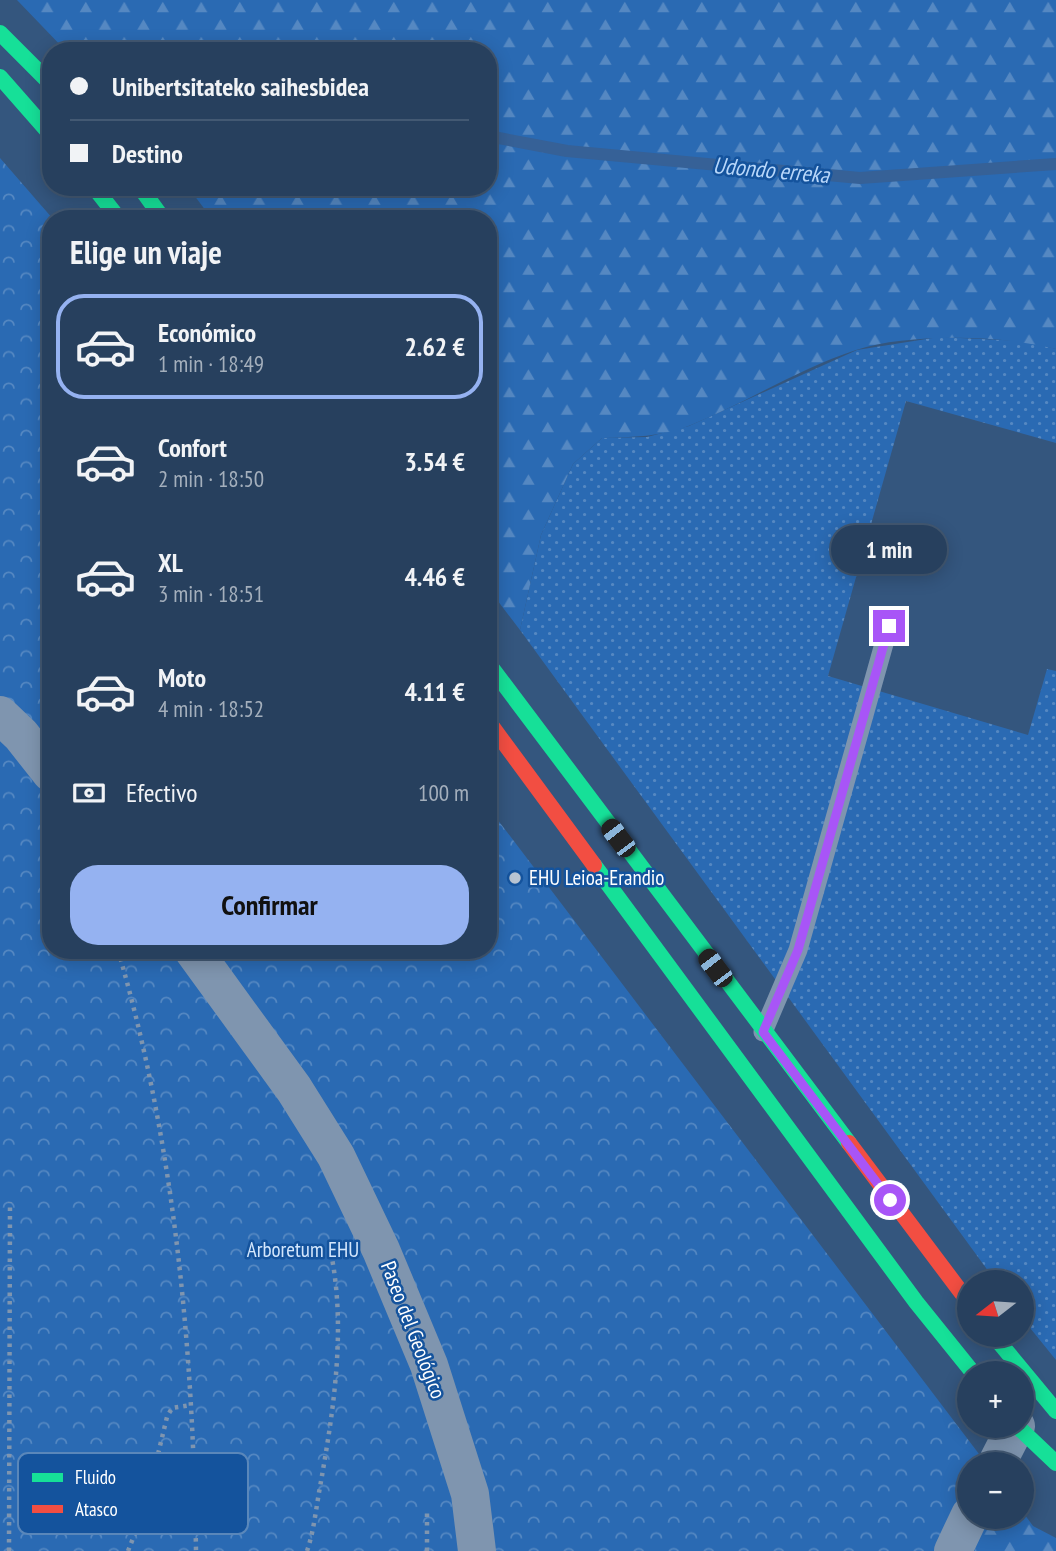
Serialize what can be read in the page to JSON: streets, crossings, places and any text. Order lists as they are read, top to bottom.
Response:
{
  "streets": {
    "street": ["Paseo del Geológico"]
  },
  "water": ["Udondo erreka"],
  "parks": ["Arboretum EHU"],
  "places": ["EHU Leioa-Erandio"],
  "legend": ["Fluido", "Atasco"],
  "north": "left",
  "page": {
    "banner": ["Unibertsitateko saihesbidea", "Destino"],
    "heading": "Elige un viaje",
    "list": [
      {
        "name": "Económico",
        "note": "1 min · 18:49",
        "value": "2.62 €"
      },
      {
        "name": "Confort",
        "note": "2 min · 18:50",
        "value": "3.54 €"
      },
      {
        "name": "XL",
        "note": "3 min · 18:51",
        "value": "4.46 €"
      },
      {
        "name": "Moto",
        "note": "4 min · 18:52",
        "value": "4.11 €"
      }
    ],
    "bubble": "1 min",
    "pay": ["Efectivo", "100 m"],
    "buttons": "Confirmar",
    "map_buttons": ["+", "−"]
  }
}
